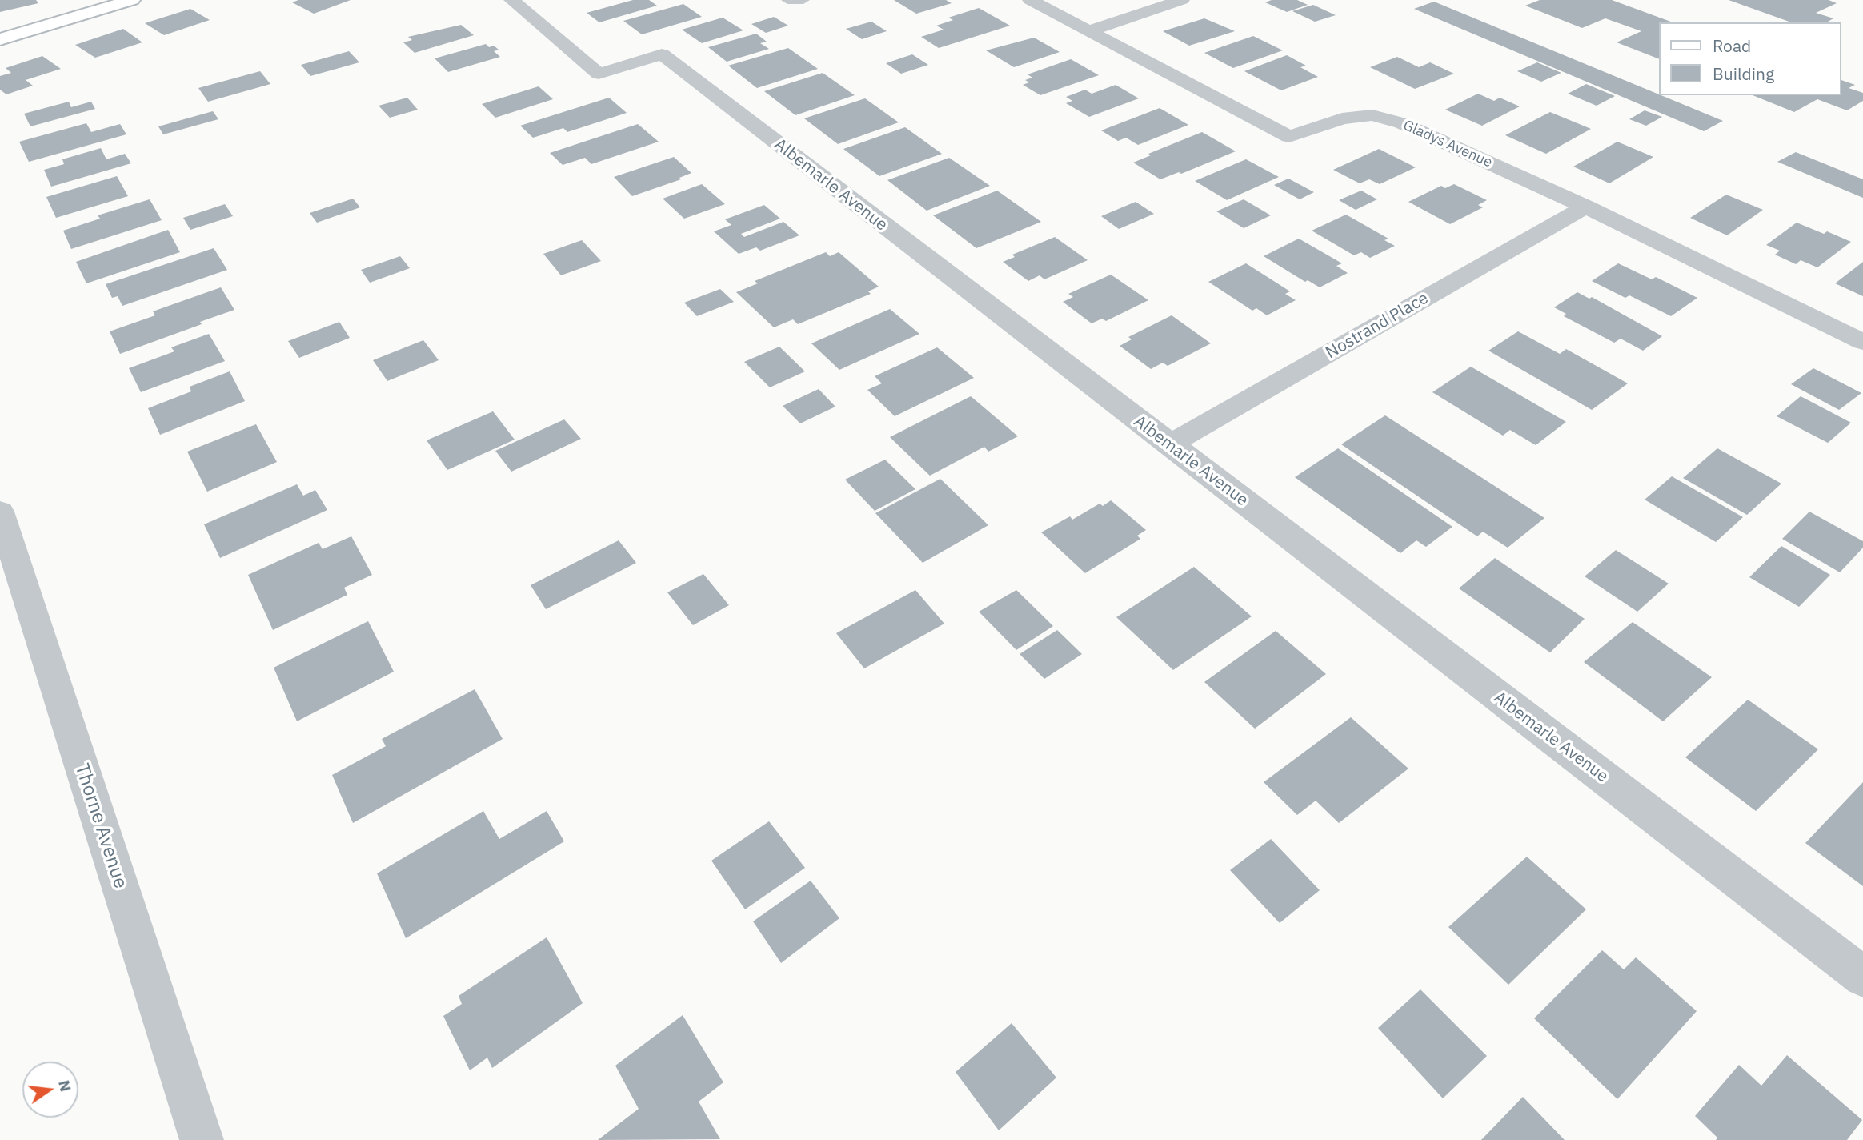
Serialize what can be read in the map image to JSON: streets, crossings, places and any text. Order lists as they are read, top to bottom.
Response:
{
  "streets": {
    "street": [
      "Gladys Avenue",
      "Albemarle Avenue",
      "Nostrand Place",
      "Thorne Avenue"
    ]
  },
  "crossings": [
    ["Gladys Avenue", "Nostrand Place"],
    ["Albemarle Avenue", "Nostrand Place"]
  ],
  "legend": ["Road", "Building"],
  "north": "right"
}
